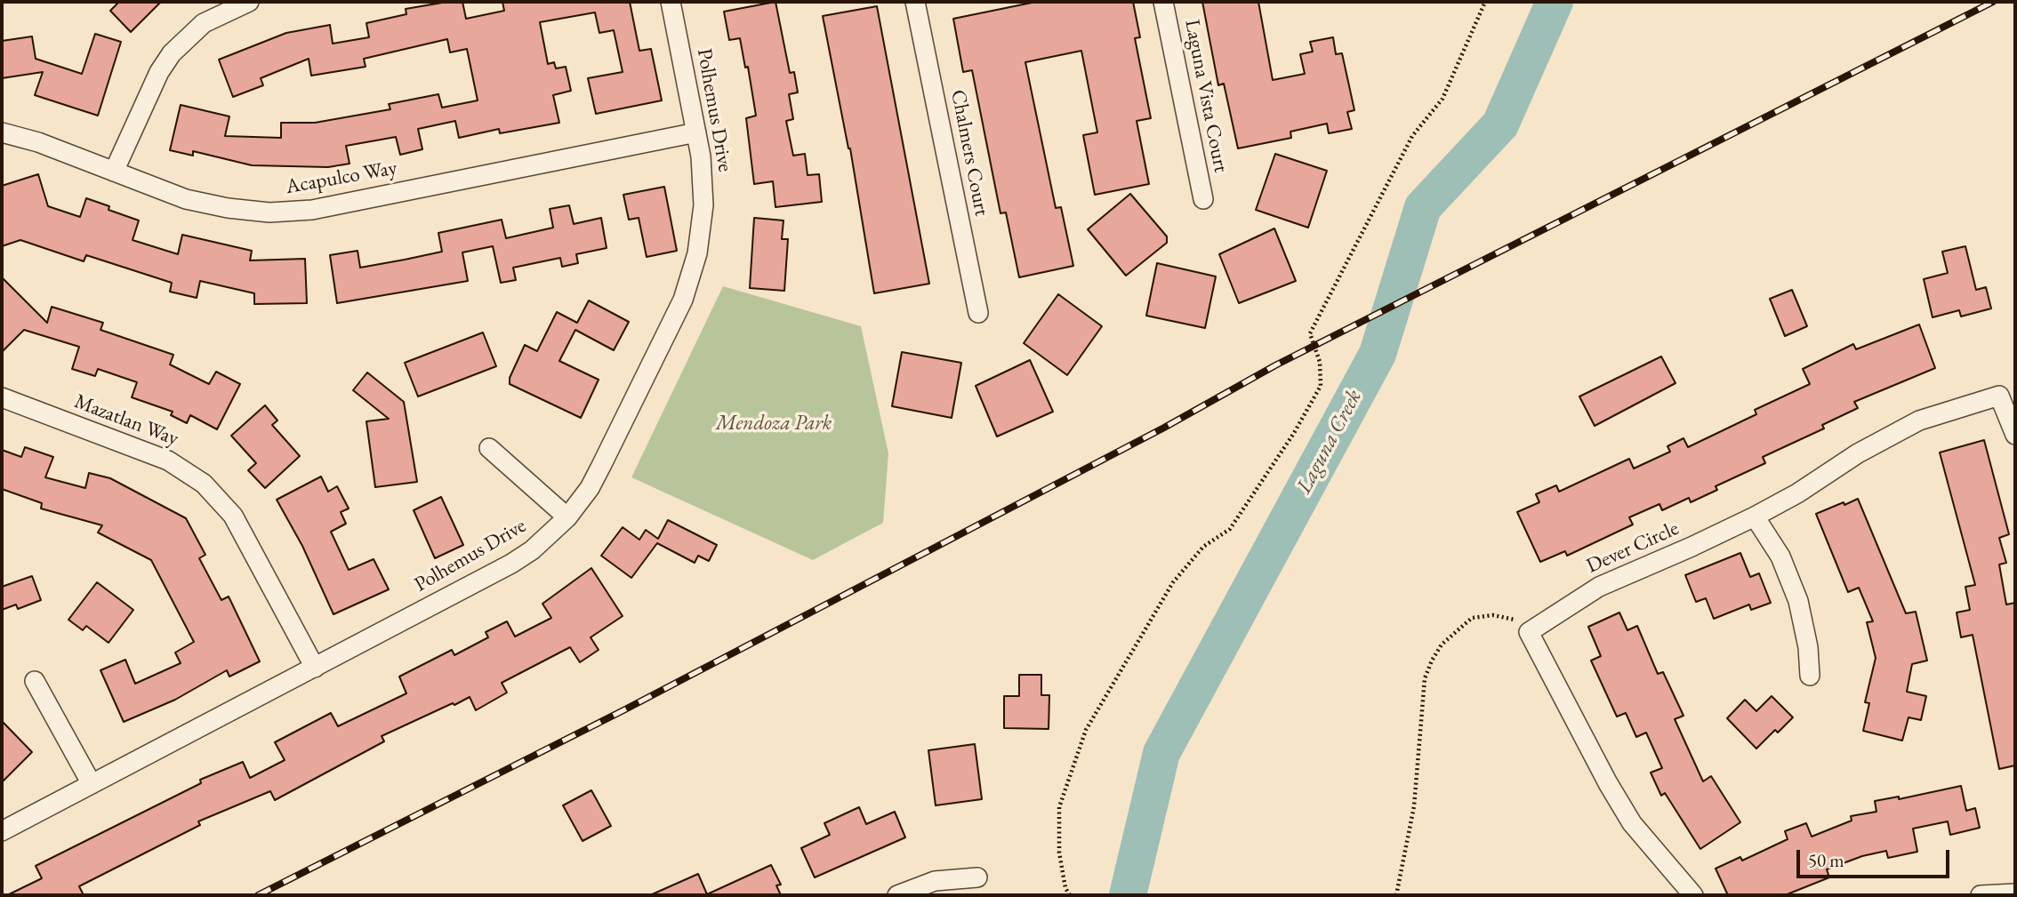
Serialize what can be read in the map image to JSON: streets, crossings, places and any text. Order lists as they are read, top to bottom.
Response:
{
  "streets": {
    "street": [
      "Laguna Vista Court",
      "Polhemus Drive",
      "Chalmers Court",
      "Acapulco Way",
      "Mazatlan Way",
      "Dever Circle"
    ]
  },
  "crossings": [
    ["Polhemus Drive", "Acapulco Way"],
    ["Polhemus Drive", "Mazatlan Way"]
  ],
  "water": ["Laguna Creek"],
  "parks": ["Mendoza Park"],
  "scale_bar": "50 m"
}
